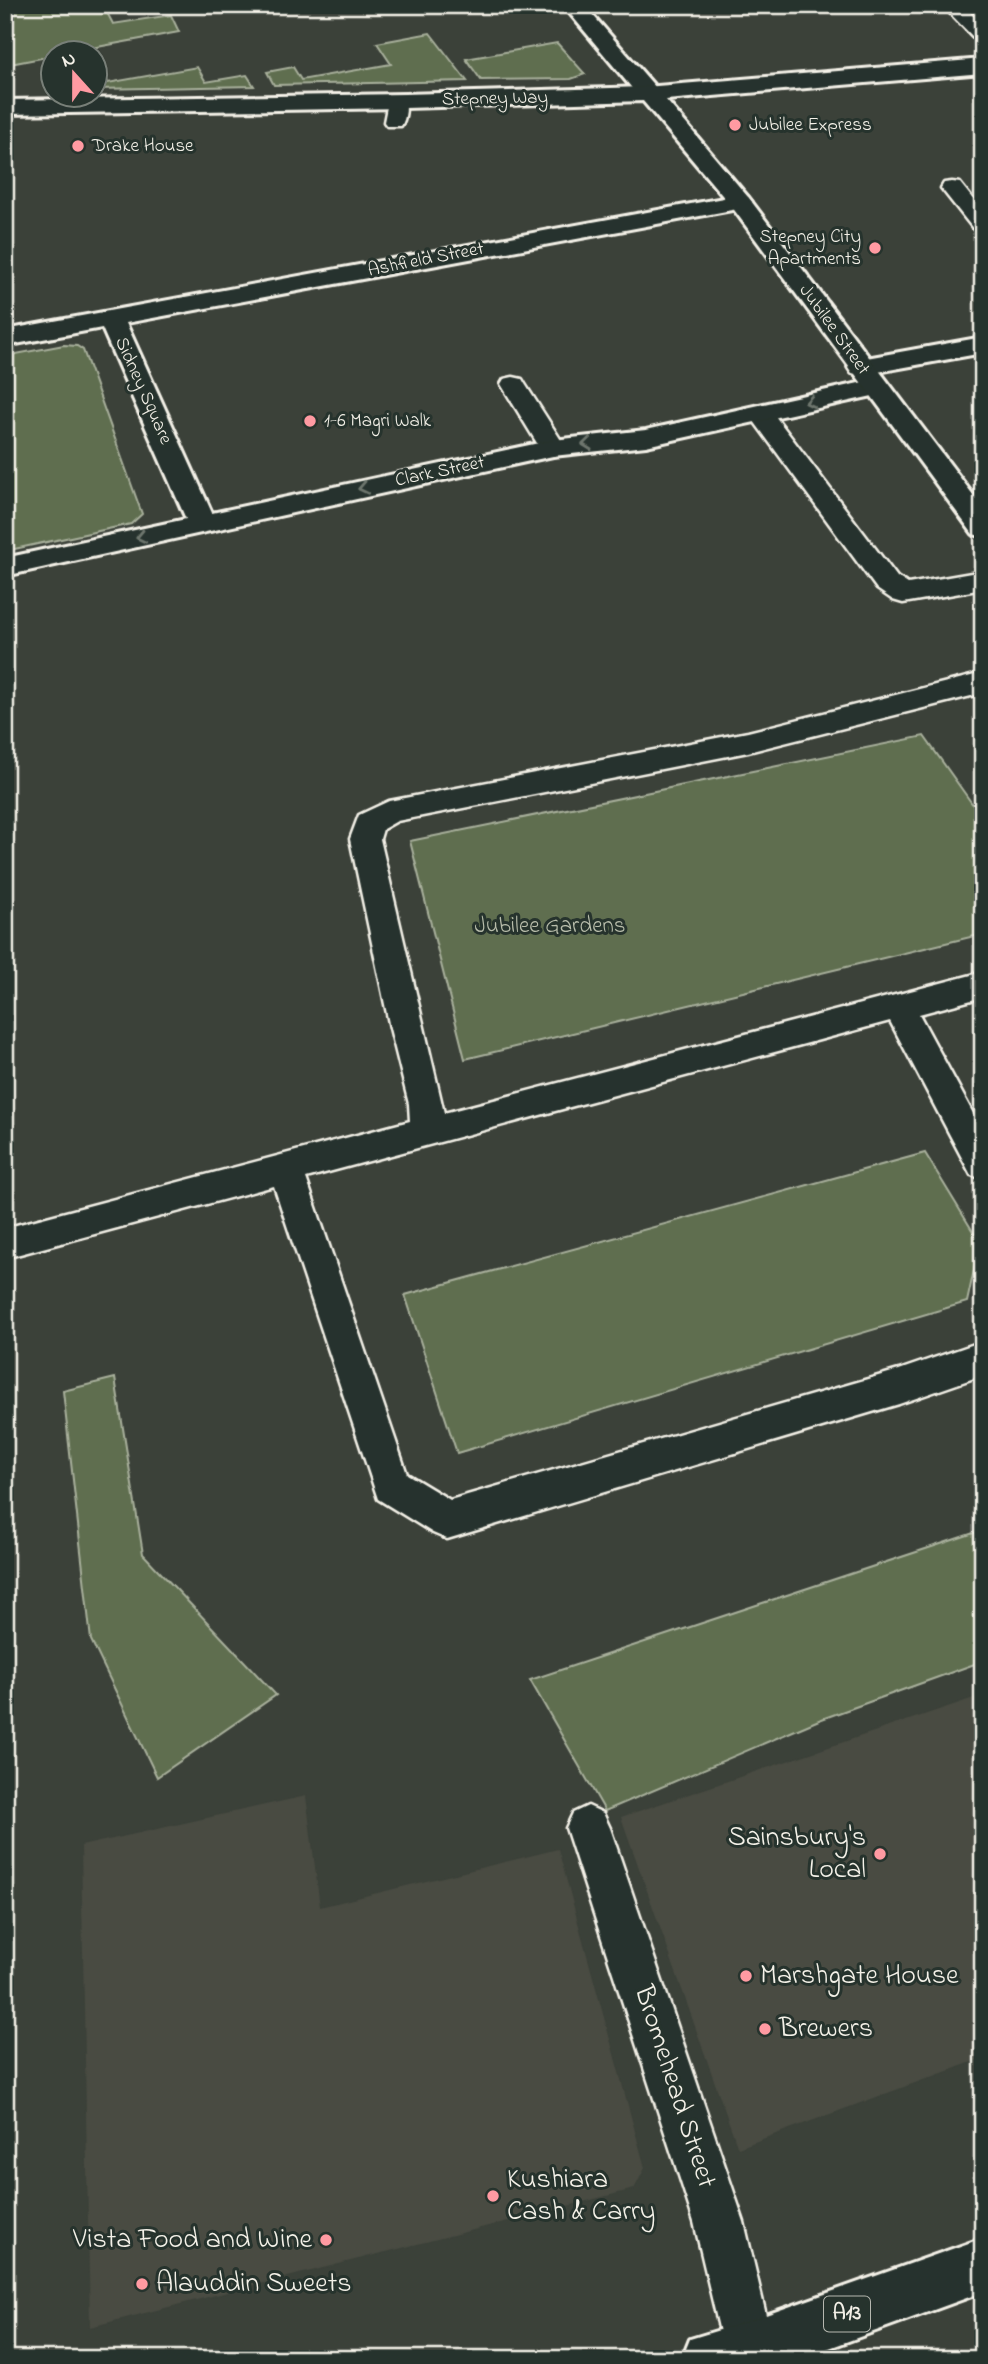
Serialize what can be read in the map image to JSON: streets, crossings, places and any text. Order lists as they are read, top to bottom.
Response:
{
  "streets": {
    "main road": [
      "Stepney Way",
      "Ashfield Street",
      "Jubilee Street",
      "Sidney Square",
      "Clark Street",
      "A13"
    ],
    "lane": ["Bromehead Street"]
  },
  "crossings": [
    ["Stepney Way", "Jubilee Street"],
    ["Ashfield Street", "Jubilee Street"],
    ["Ashfield Street", "Sidney Square"],
    ["Jubilee Street", "Clark Street"],
    ["Sidney Square", "Clark Street"],
    ["Bromehead Street", "A13"]
  ],
  "one_way": ["Clark Street"],
  "parks": ["Jubilee Gardens"],
  "places": [
    "Jubilee Express",
    "Drake House",
    "Stepney City Apartments",
    "1-6 Magri Walk",
    "Sainsbury's Local",
    "Marshgate House",
    "Brewers",
    "Kushiara Cash & Carry",
    "Vista Food and Wine",
    "Alauddin Sweets"
  ],
  "north": "top"
}
